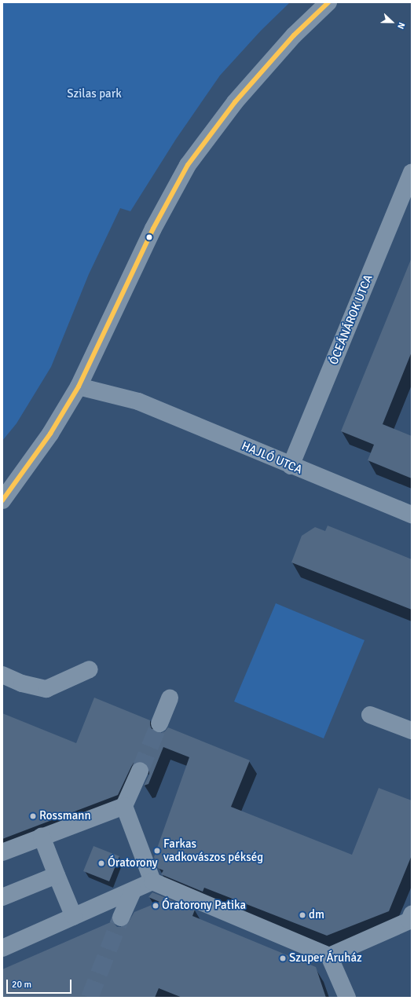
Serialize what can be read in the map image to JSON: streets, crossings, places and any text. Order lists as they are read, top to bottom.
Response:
{
  "streets": {
    "street": ["ÓCEÁNÁROK UTCA", "HAJLÓ UTCA"]
  },
  "crossings": [
    ["ÓCEÁNÁROK UTCA", "HAJLÓ UTCA"]
  ],
  "parks": ["Szilas park"],
  "places": [
    "Rossmann",
    "Farkas vadkovászos pékség",
    "Óratorony",
    "Óratorony Patika",
    "dm",
    "Szuper Áruház"
  ],
  "scale_bar": "20 m",
  "north": "right"
}
